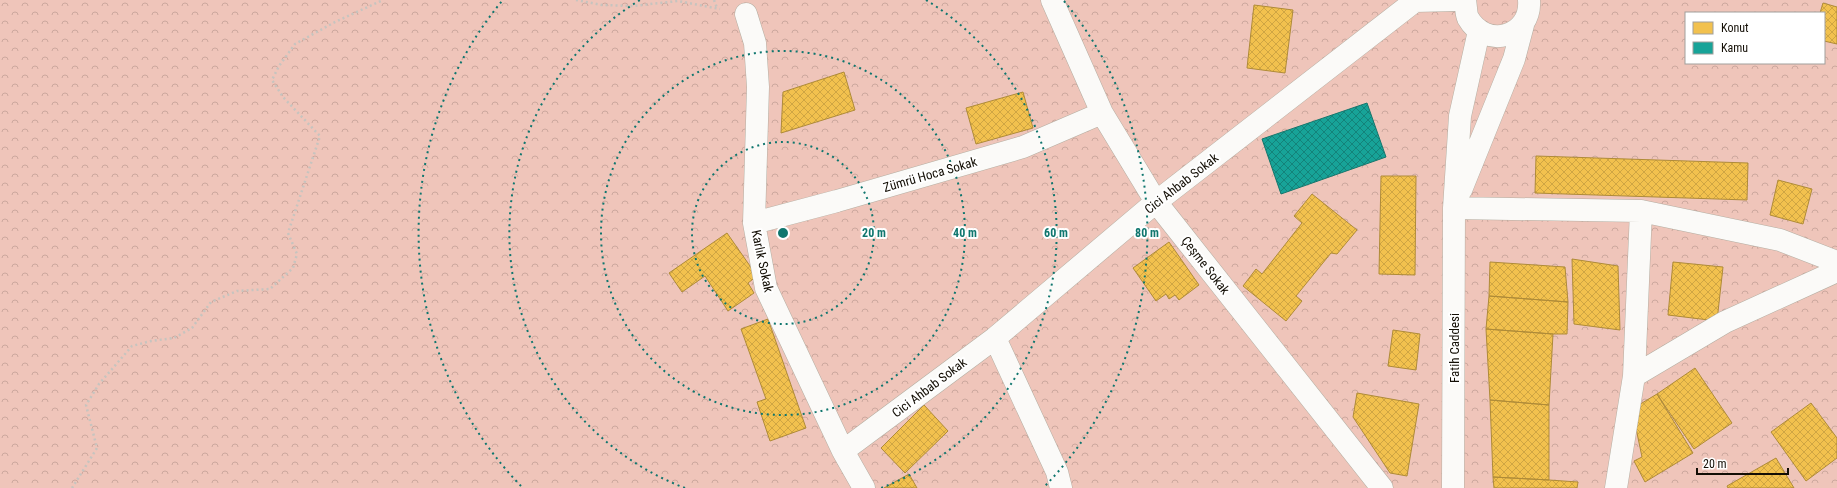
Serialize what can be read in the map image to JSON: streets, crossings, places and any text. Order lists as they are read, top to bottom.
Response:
{
  "streets": {
    "street": [
      "Zümrü Hoca Sokak",
      "Cici Ahbab Sokak",
      "Karlık Sokak",
      "Çeşme Sokak",
      "Fatih Caddesi"
    ]
  },
  "crossings": [
    ["Zümrü Hoca Sokak", "Karlık Sokak"],
    ["Zümrü Hoca Sokak", "Çeşme Sokak"],
    ["Cici Ahbab Sokak", "Karlık Sokak"],
    ["Cici Ahbab Sokak", "Çeşme Sokak"]
  ],
  "legend": ["Konut", "Kamu"],
  "scale_bar": "20 m",
  "rings": [
    "20 m",
    "40 m",
    "60 m",
    "80 m"
  ]
}
